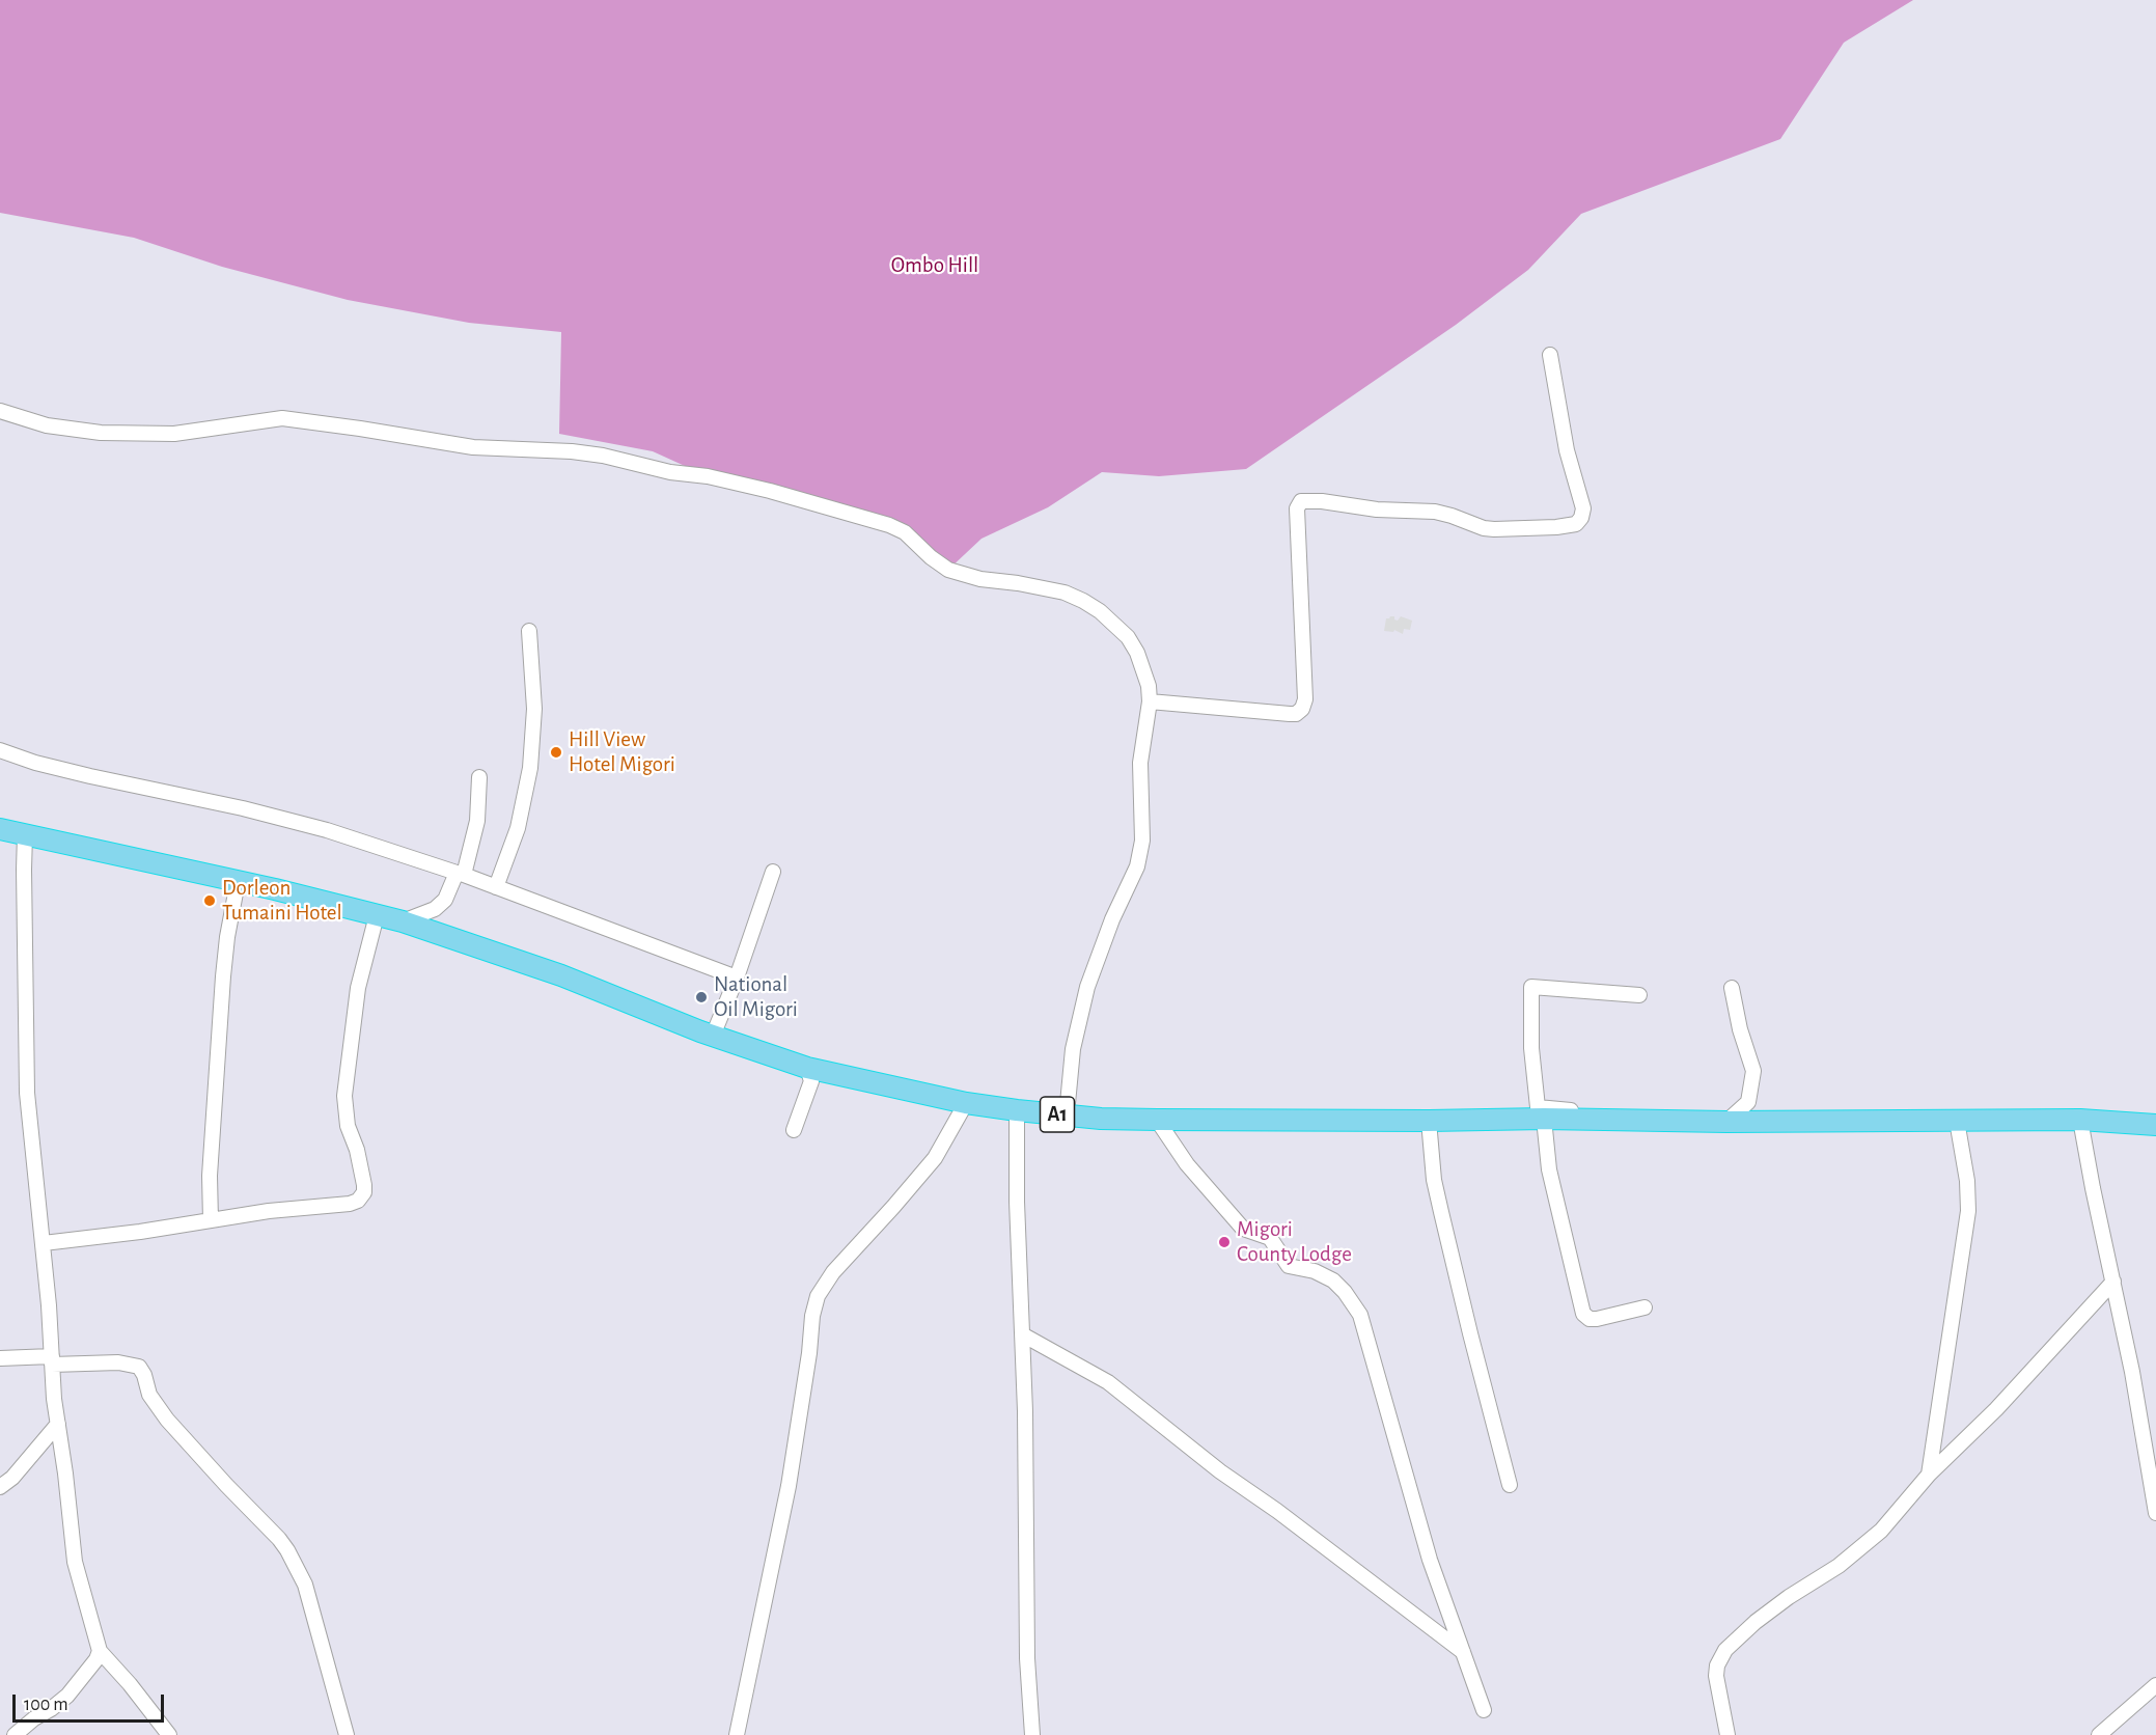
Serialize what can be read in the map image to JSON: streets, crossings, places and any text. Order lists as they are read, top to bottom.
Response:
{
  "streets": {
    "highway": ["A1"]
  },
  "parks": ["Ombo Hill"],
  "places": [
    "Hill View Hotel Migori",
    "Dorleon Tumaini Hotel",
    "National Oil Migori",
    "Migori County Lodge"
  ],
  "scale_bar": "100 m"
}
